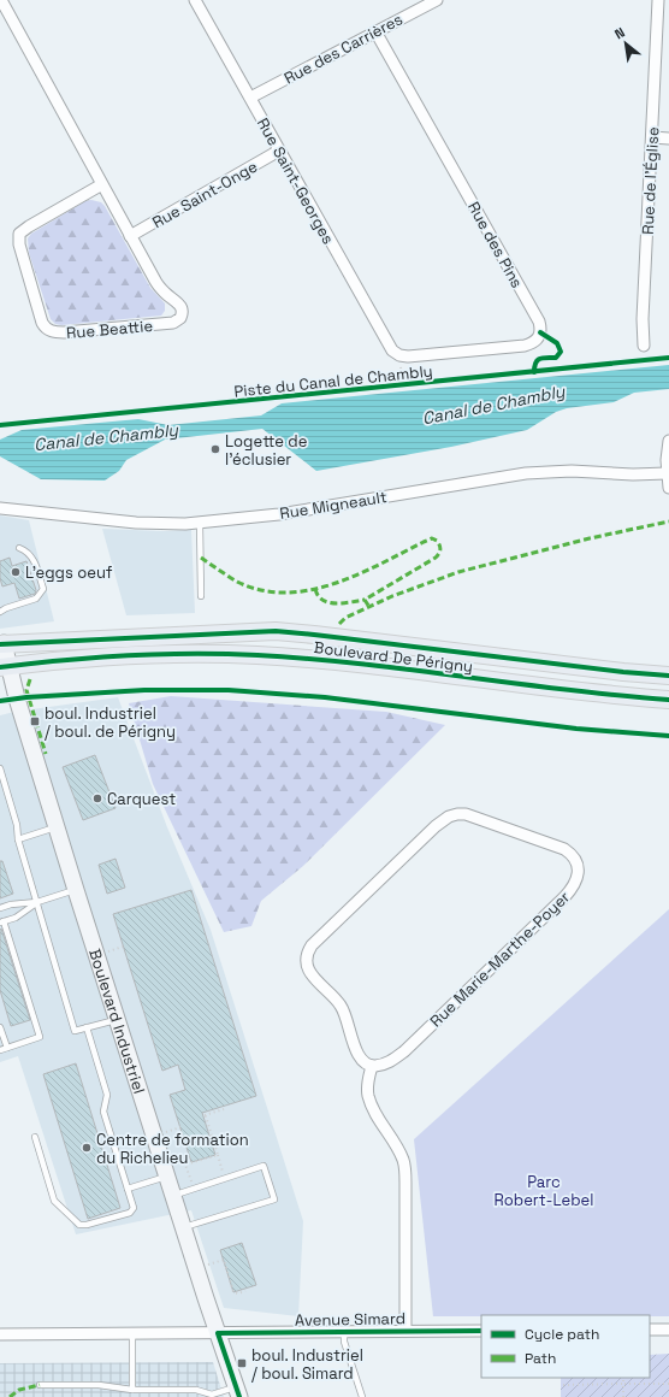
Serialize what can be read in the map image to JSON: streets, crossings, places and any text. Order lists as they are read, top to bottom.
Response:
{
  "streets": {
    "main road": ["Boulevard De Périgny"],
    "street": [
      "Rue des Carrières",
      "Rue Saint-Georges",
      "Rue de l'Église",
      "Rue Saint-Onge",
      "Rue des Pins",
      "Rue Beattie",
      "Rue Migneault",
      "Rue Marie-Marthe-Poyer",
      "Boulevard Industriel",
      "Avenue Simard"
    ],
    "cycle path": ["Piste du Canal de Chambly"]
  },
  "crossings": [
    ["Rue des Carrières", "Rue Saint-Georges"],
    ["Rue des Carrières", "Rue des Pins"],
    ["Rue Saint-Georges", "Rue Saint-Onge"],
    ["Rue Saint-Georges", "Rue des Pins"],
    ["Rue Saint-Onge", "Rue Beattie"],
    ["Boulevard De Périgny", "Boulevard Industriel"],
    ["Boulevard Industriel", "Avenue Simard"]
  ],
  "water": ["Canal de Chambly"],
  "parks": ["Parc Robert-Lebel"],
  "places": {
    "other": [
      "Logette de l'éclusier",
      "L'eggs oeuf",
      "Carquest",
      "Centre de formation du Richelieu"
    ],
    "transit": ["boul. Industriel / boul. de Périgny", "boul. Industriel / boul. Simard"]
  },
  "legend": ["Cycle path", "Path"],
  "north": "top left"
}
